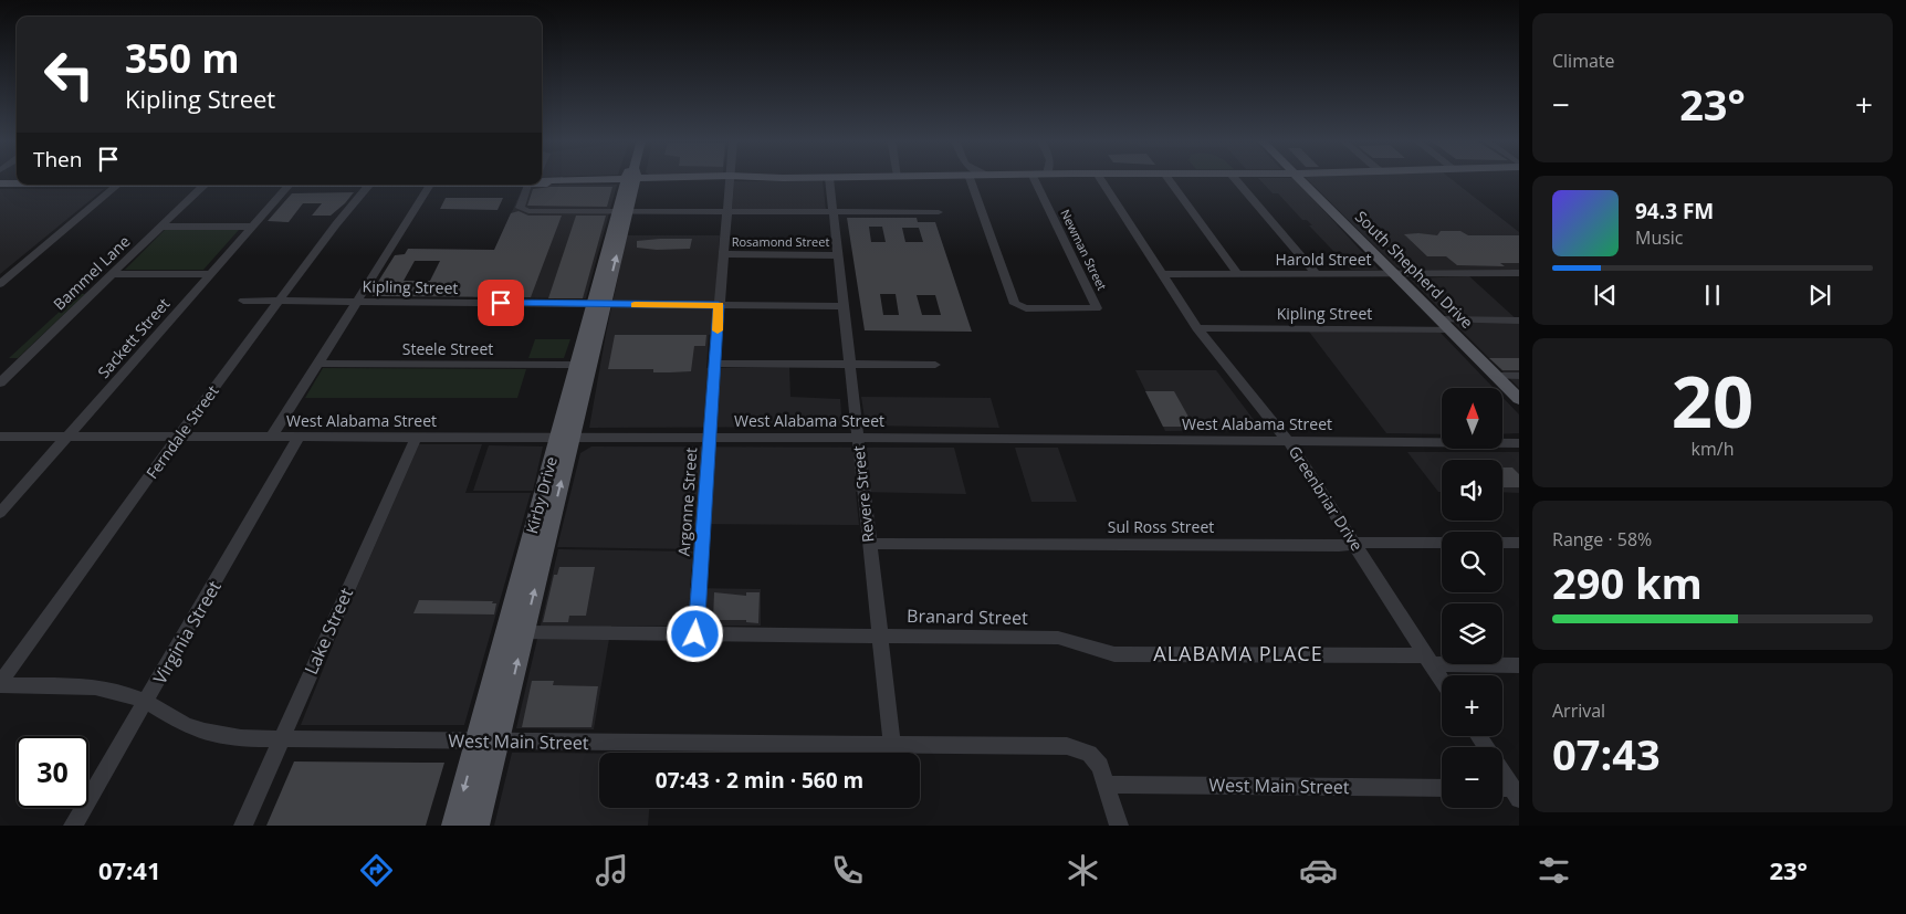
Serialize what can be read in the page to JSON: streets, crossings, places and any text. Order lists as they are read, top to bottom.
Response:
{
  "streets": {
    "main road": ["South Shepherd Drive", "Kirby Drive"],
    "street": [
      "Rosamond Street",
      "Newman Street",
      "Harold Street",
      "Bammel Lane",
      "Kipling Street",
      "Sackett Street",
      "Steele Street",
      "West Alabama Street",
      "Ferndale Street",
      "Revere Street",
      "Greenbriar Drive",
      "Argonne Street",
      "Sul Ross Street",
      "Branard Street",
      "Lake Street",
      "Virginia Street",
      "West Main Street"
    ]
  },
  "crossings": [
    ["Rosamond Street", "Revere Street"],
    ["Rosamond Street", "Argonne Street"],
    ["Harold Street", "South Shepherd Drive"],
    ["Harold Street", "Greenbriar Drive"],
    ["South Shepherd Drive", "Kipling Street"],
    ["Kipling Street", "Ferndale Street"],
    ["Kipling Street", "Revere Street"],
    ["Kipling Street", "Kirby Drive"],
    ["Kipling Street", "Greenbriar Drive"],
    ["Kipling Street", "Argonne Street"],
    ["Sackett Street", "West Alabama Street"],
    ["Steele Street", "Kirby Drive"],
    ["West Alabama Street", "Ferndale Street"],
    ["West Alabama Street", "Revere Street"],
    ["West Alabama Street", "Kirby Drive"],
    ["West Alabama Street", "Greenbriar Drive"],
    ["West Alabama Street", "Argonne Street"],
    ["West Alabama Street", "Lake Street"],
    ["West Alabama Street", "Virginia Street"],
    ["Ferndale Street", "West Main Street"],
    ["Revere Street", "Sul Ross Street"],
    ["Revere Street", "Branard Street"],
    ["Revere Street", "West Main Street"],
    ["Kirby Drive", "Branard Street"],
    ["Kirby Drive", "West Main Street"],
    ["Greenbriar Drive", "Sul Ross Street"],
    ["Greenbriar Drive", "Branard Street"],
    ["Argonne Street", "Branard Street"],
    ["Lake Street", "West Main Street"],
    ["Virginia Street", "West Main Street"]
  ],
  "districts": ["ALABAMA PLACE"],
  "north": "top",
  "page": {
    "tile": [
      "Climate",
      ["20", "km/h"],
      ["Range · 58%", "290 km"],
      ["Arrival", "07:43"]
    ],
    "turn": ["350 m", "Kipling Street"],
    "heat": ["−", "23°", "+"],
    "then": "Then",
    "song": ["94.3 FM", "Music"],
    "map_buttons": ["+", "−"],
    "limit": "30",
    "trip": "07:43 · 2 min · 560 m",
    "tabs": ["07:41", "23°"]
  }
}
